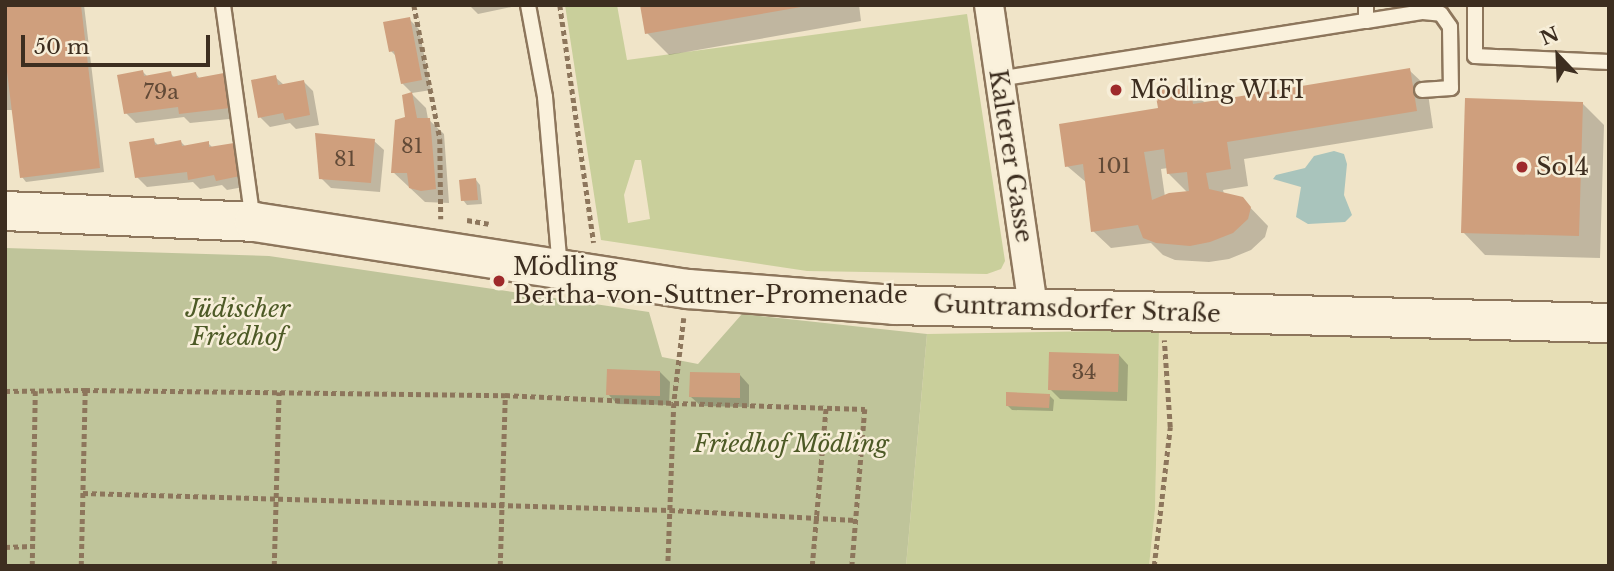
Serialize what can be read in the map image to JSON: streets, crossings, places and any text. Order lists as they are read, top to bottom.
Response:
{
  "streets": {
    "street": ["Kalterer Gasse", "Guntramsdorfer Straße"]
  },
  "crossings": [
    ["Kalterer Gasse", "Guntramsdorfer Straße"]
  ],
  "parks": ["Jüdischer Friedhof", "Friedhof Mödling"],
  "places": ["Mödling WIFI", "Sol4", "Mödling Bertha-von-Suttner-Promenade"],
  "house_numbers": [
    "79a",
    "81",
    "81",
    "101",
    "34"
  ],
  "scale_bar": "50 m",
  "north": "top left"
}
